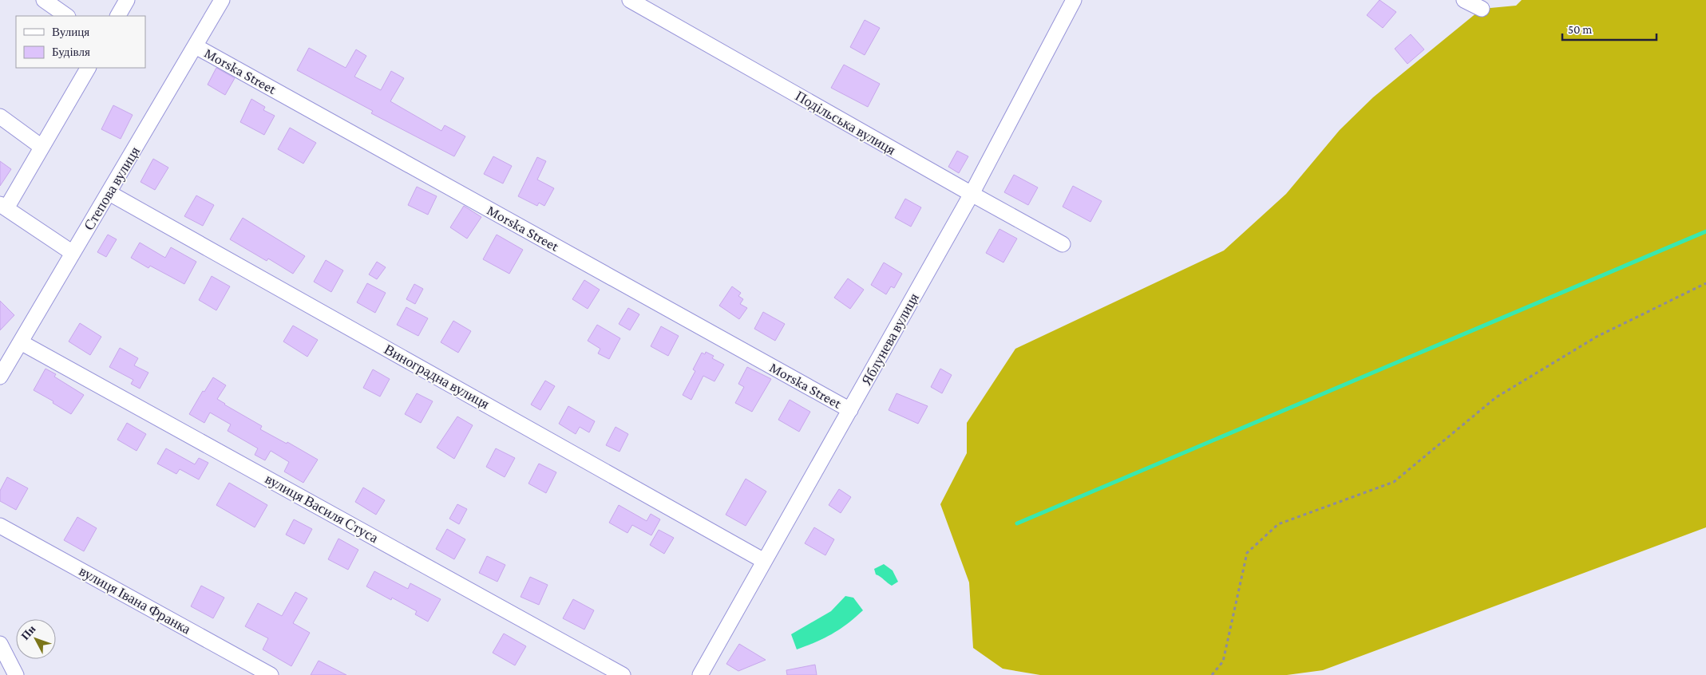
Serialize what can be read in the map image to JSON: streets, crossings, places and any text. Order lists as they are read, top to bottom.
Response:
{
  "streets": {
    "street": [
      "Morska Street",
      "Подільська вулиця",
      "Степова вулиця",
      "Яблунева вулиця",
      "Виноградна вулиця",
      "вулиця Василя Стуса",
      "вулиця Івана Франка"
    ]
  },
  "crossings": [
    ["Morska Street", "Степова вулиця"],
    ["Morska Street", "Яблунева вулиця"],
    ["Подільська вулиця", "Яблунева вулиця"],
    ["Степова вулиця", "Виноградна вулиця"],
    ["Степова вулиця", "вулиця Василя Стуса"],
    ["Яблунева вулиця", "Виноградна вулиця"]
  ],
  "legend": ["Вулиця", "Будівля"],
  "scale_bar": "50 m",
  "north": "top left"
}
